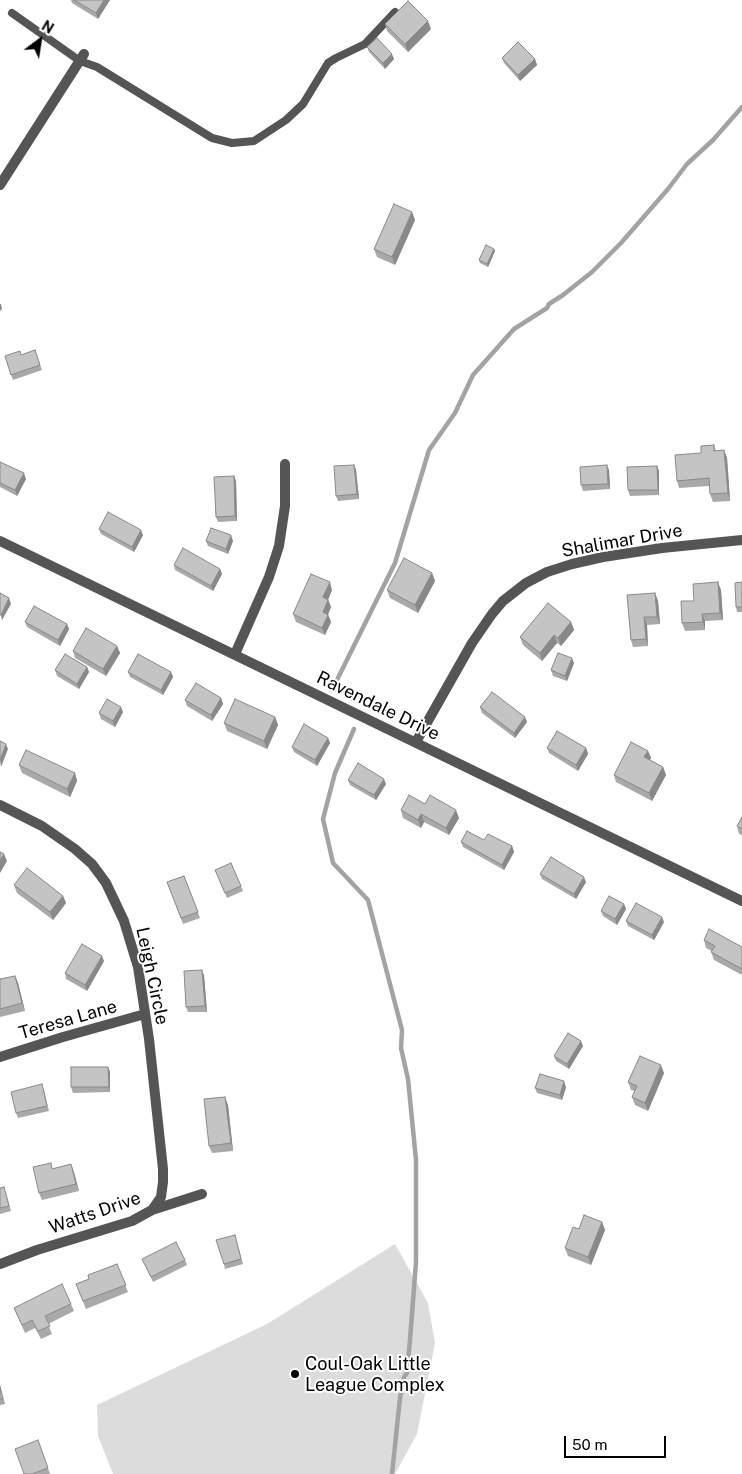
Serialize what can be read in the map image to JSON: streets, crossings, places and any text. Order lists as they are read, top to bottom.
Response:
{
  "streets": {
    "street": [
      "Shalimar Drive",
      "Ravendale Drive",
      "Leigh Circle",
      "Teresa Lane",
      "Watts Drive"
    ]
  },
  "crossings": [
    ["Shalimar Drive", "Ravendale Drive"],
    ["Leigh Circle", "Teresa Lane"],
    ["Leigh Circle", "Watts Drive"]
  ],
  "places": ["Coul-Oak Little League Complex"],
  "scale_bar": "50 m",
  "north": "top right"
}
